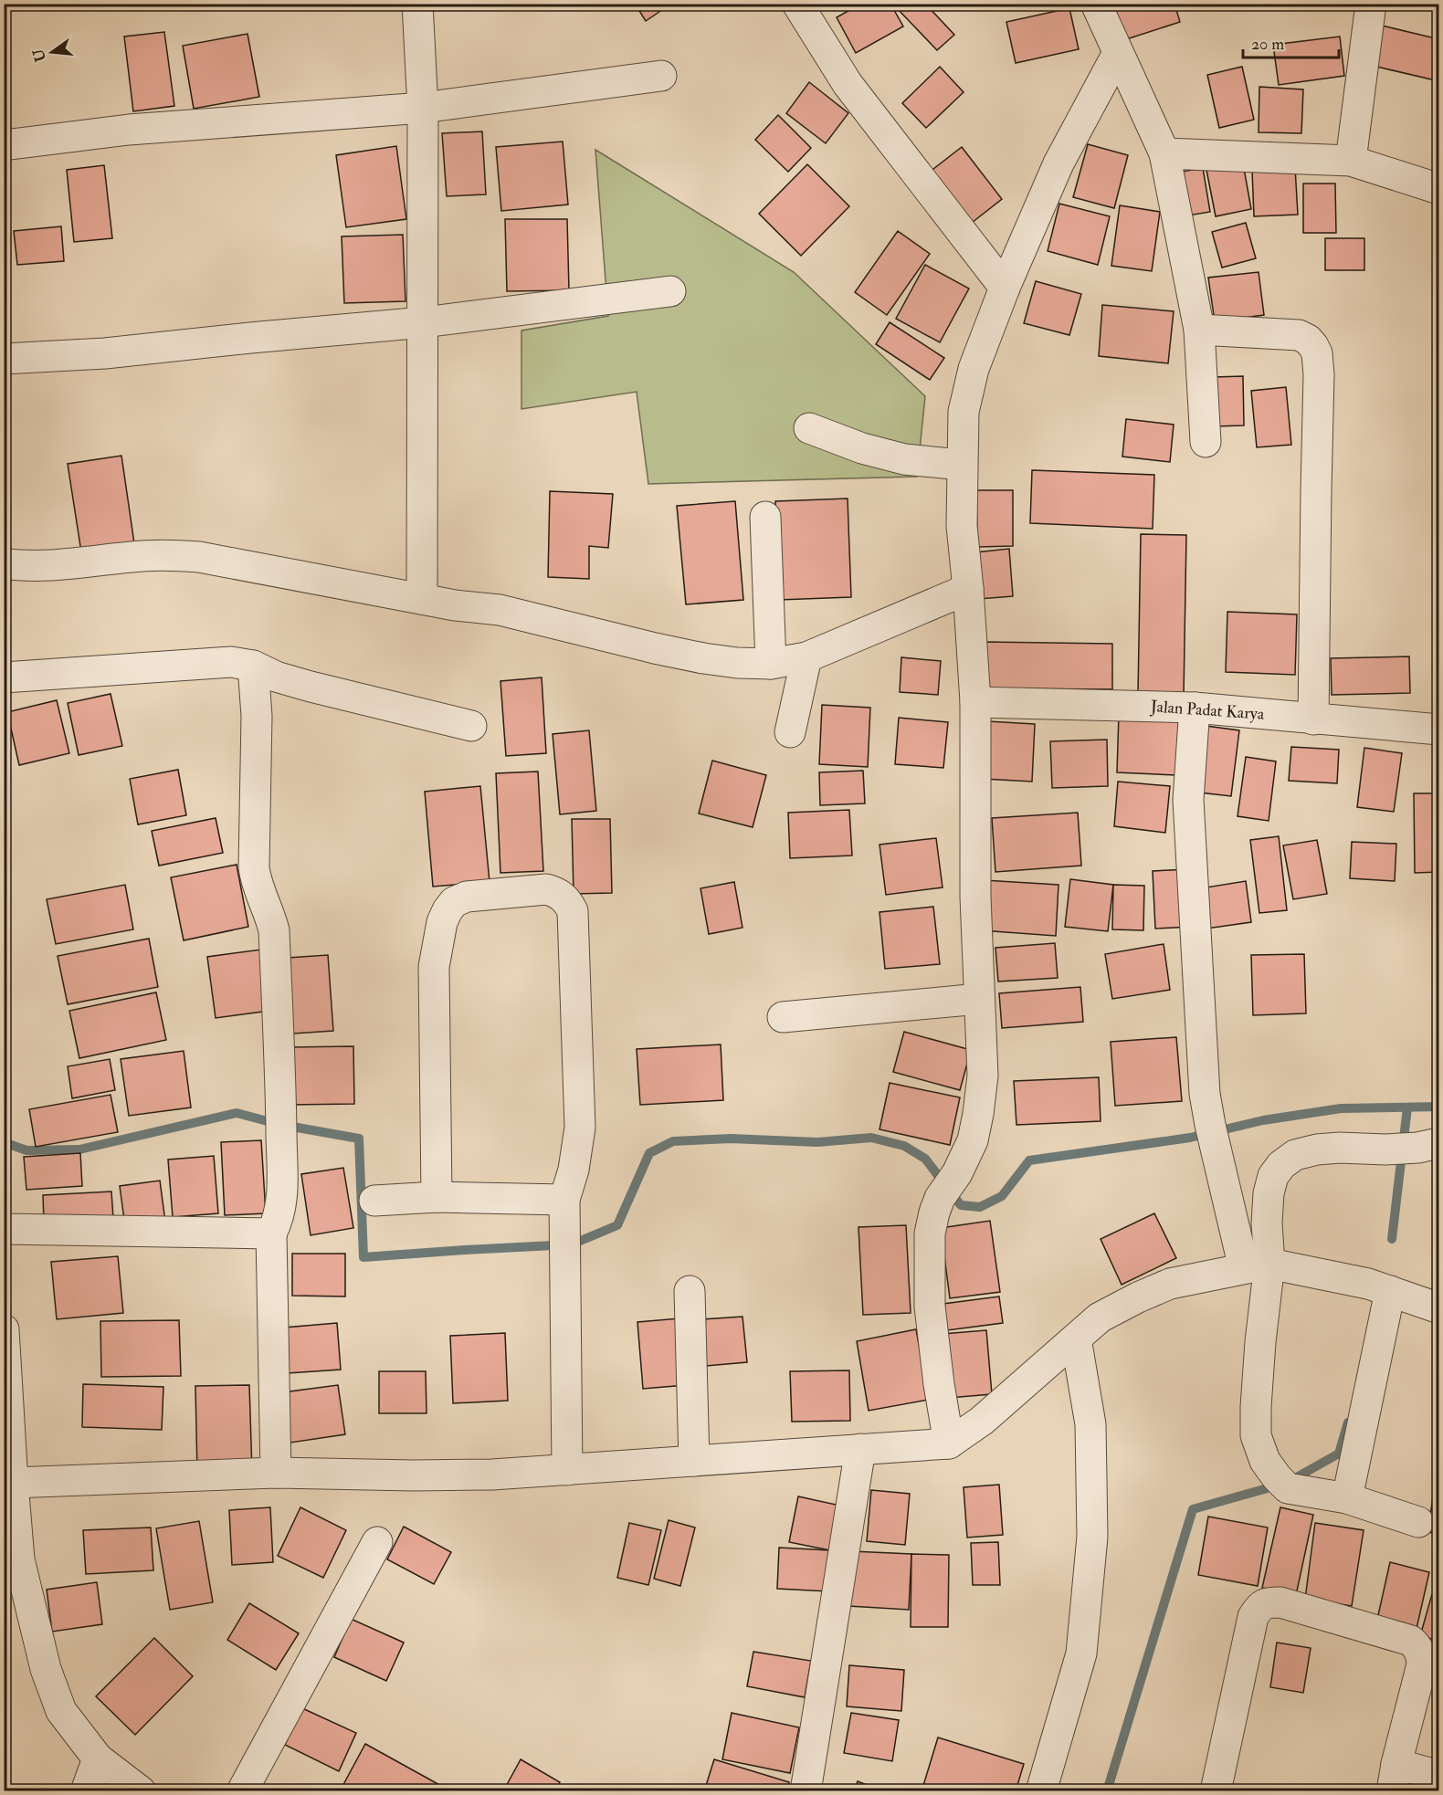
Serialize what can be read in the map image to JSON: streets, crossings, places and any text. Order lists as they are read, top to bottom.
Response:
{
  "streets": {
    "street": ["Jalan Padat Karya"]
  },
  "scale_bar": "20 m",
  "north": "left"
}
